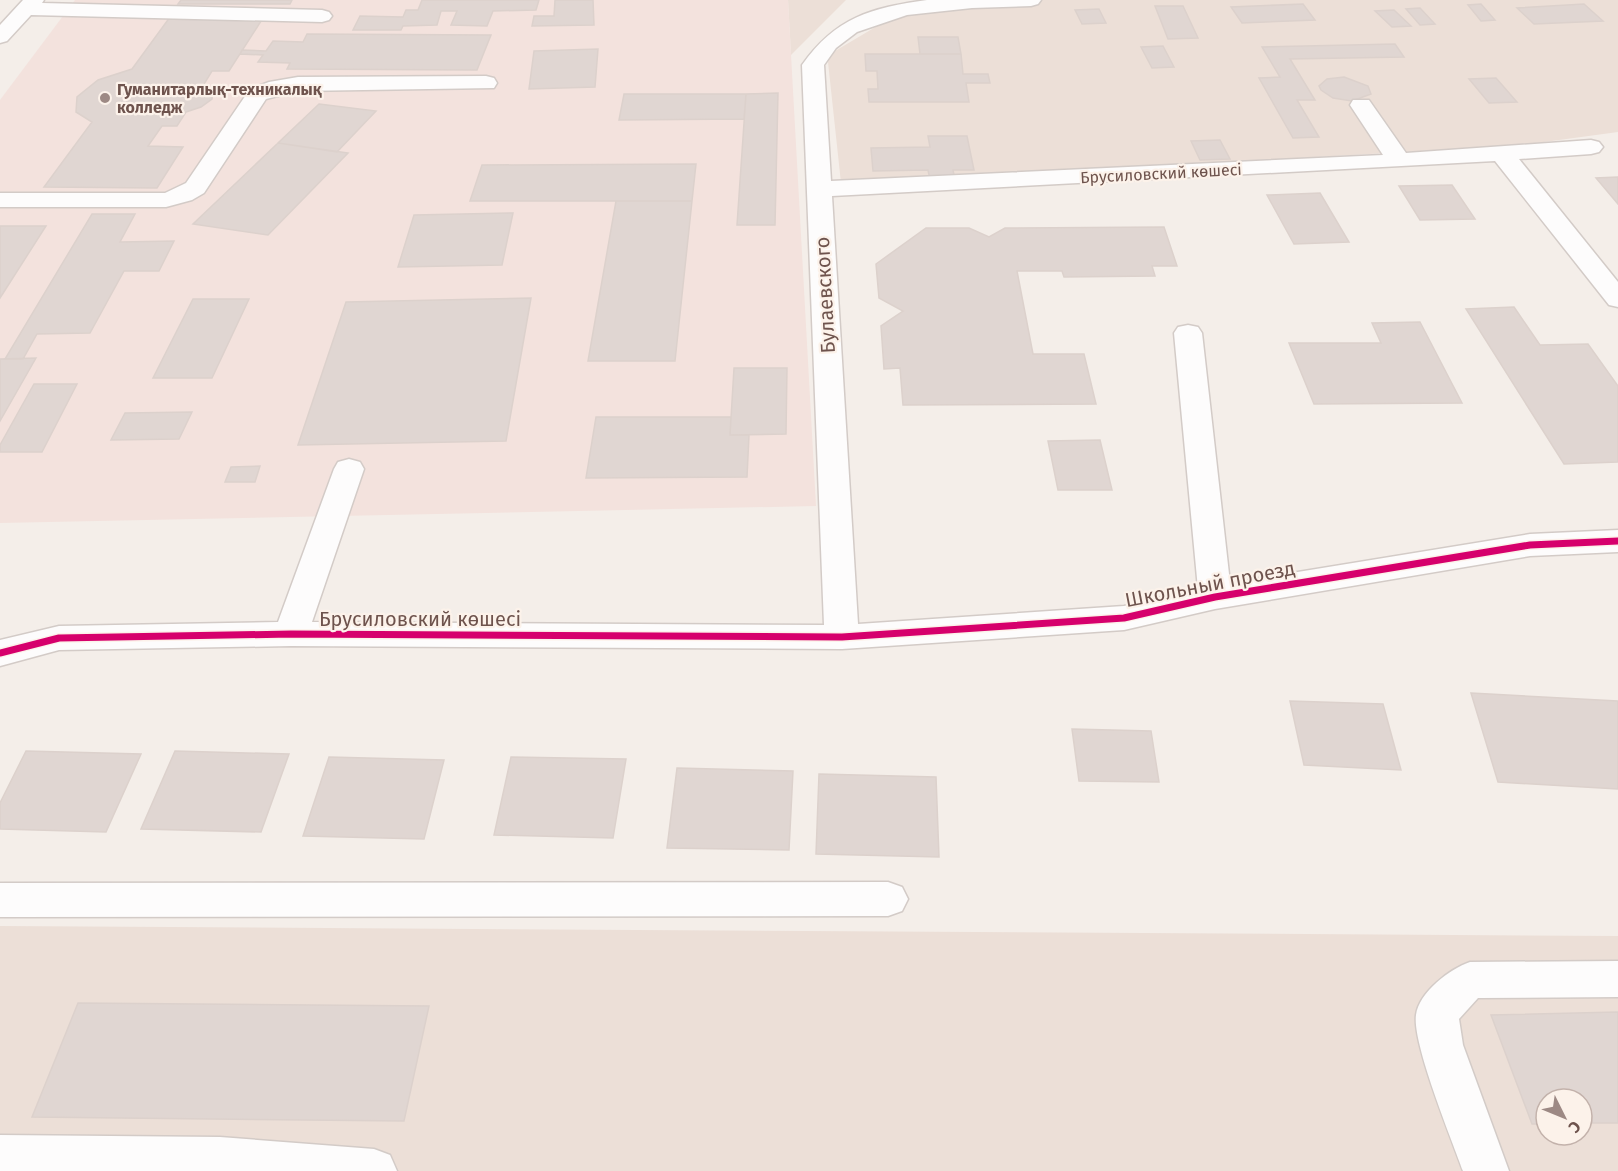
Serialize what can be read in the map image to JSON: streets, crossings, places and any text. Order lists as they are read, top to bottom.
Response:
{
  "streets": {
    "street": ["Брусиловский көшесі", "Булаевского", "Школьный проезд"]
  },
  "crossings": [
    ["Брусиловский көшесі", "Булаевского"],
    ["Брусиловский көшесі", "Школьный проезд"],
    ["Булаевского", "Школьный проезд"]
  ],
  "places": ["Гуманитарлық-техникалық колледж"],
  "north": "bottom right"
}
